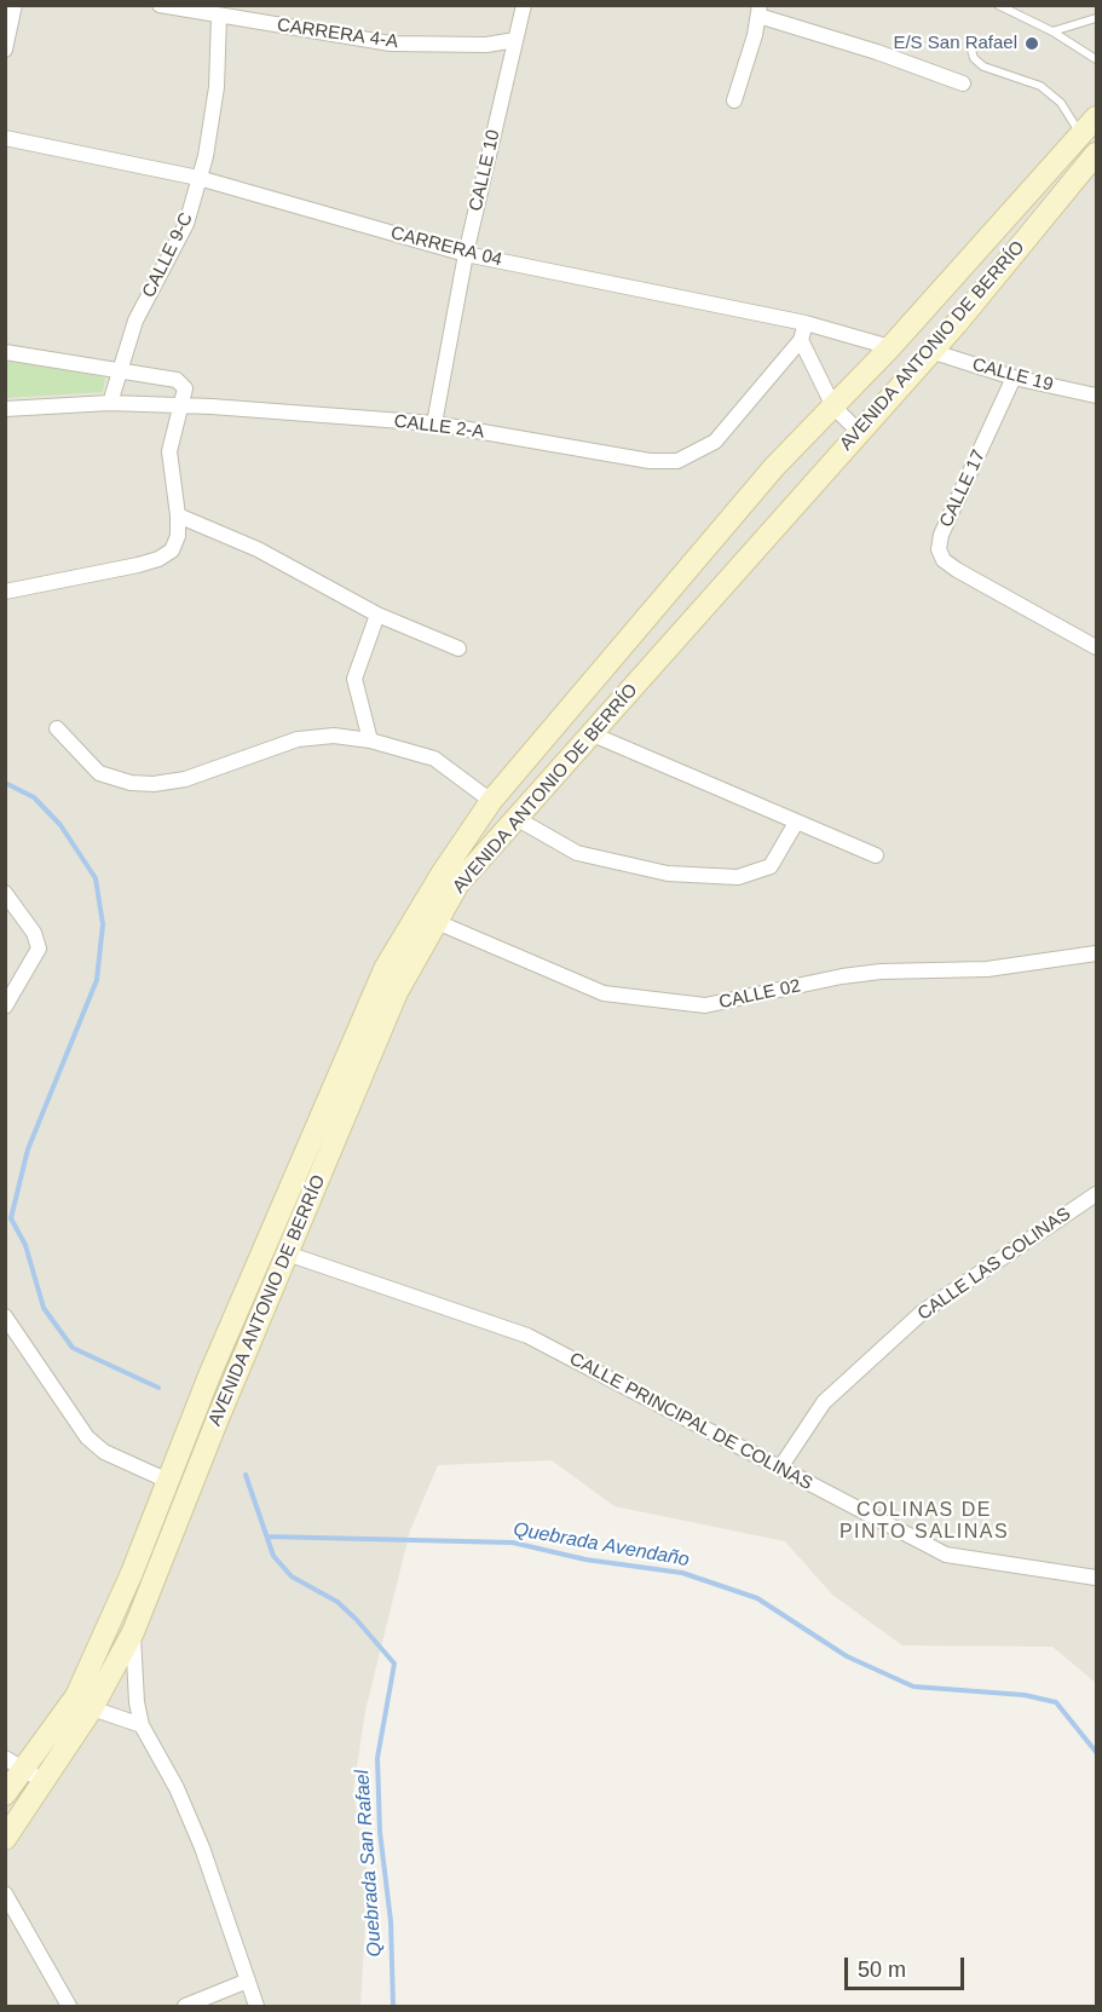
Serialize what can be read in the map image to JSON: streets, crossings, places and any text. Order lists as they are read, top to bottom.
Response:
{
  "streets": {
    "street": [
      "CARRERA 4-A",
      "CALLE 10",
      "CARRERA 04",
      "CALLE 9-C",
      "AVENIDA ANTONIO DE BERRÍO",
      "CALLE 19",
      "CALLE 2-A",
      "CALLE 17",
      "CALLE 02",
      "CALLE LAS COLINAS",
      "CALLE PRINCIPAL DE COLINAS"
    ]
  },
  "crossings": [
    ["CARRERA 4-A", "CALLE 10"],
    ["CARRERA 4-A", "CALLE 9-C"],
    ["CALLE 10", "CARRERA 04"],
    ["CALLE 10", "CALLE 2-A"],
    ["CARRERA 04", "CALLE 9-C"],
    ["CARRERA 04", "AVENIDA ANTONIO DE BERRÍO"],
    ["CARRERA 04", "CALLE 2-A"],
    ["CALLE 9-C", "CALLE 2-A"],
    ["AVENIDA ANTONIO DE BERRÍO", "CALLE 19"],
    ["AVENIDA ANTONIO DE BERRÍO", "CALLE 02"],
    ["AVENIDA ANTONIO DE BERRÍO", "CALLE PRINCIPAL DE COLINAS"],
    ["CALLE 19", "CALLE 17"],
    ["CALLE LAS COLINAS", "CALLE PRINCIPAL DE COLINAS"]
  ],
  "districts": ["COLINAS DE PINTO SALINAS"],
  "water": ["Quebrada Avendaño", "Quebrada San Rafael"],
  "places": ["E/S San Rafael"],
  "scale_bar": "50 m"
}
